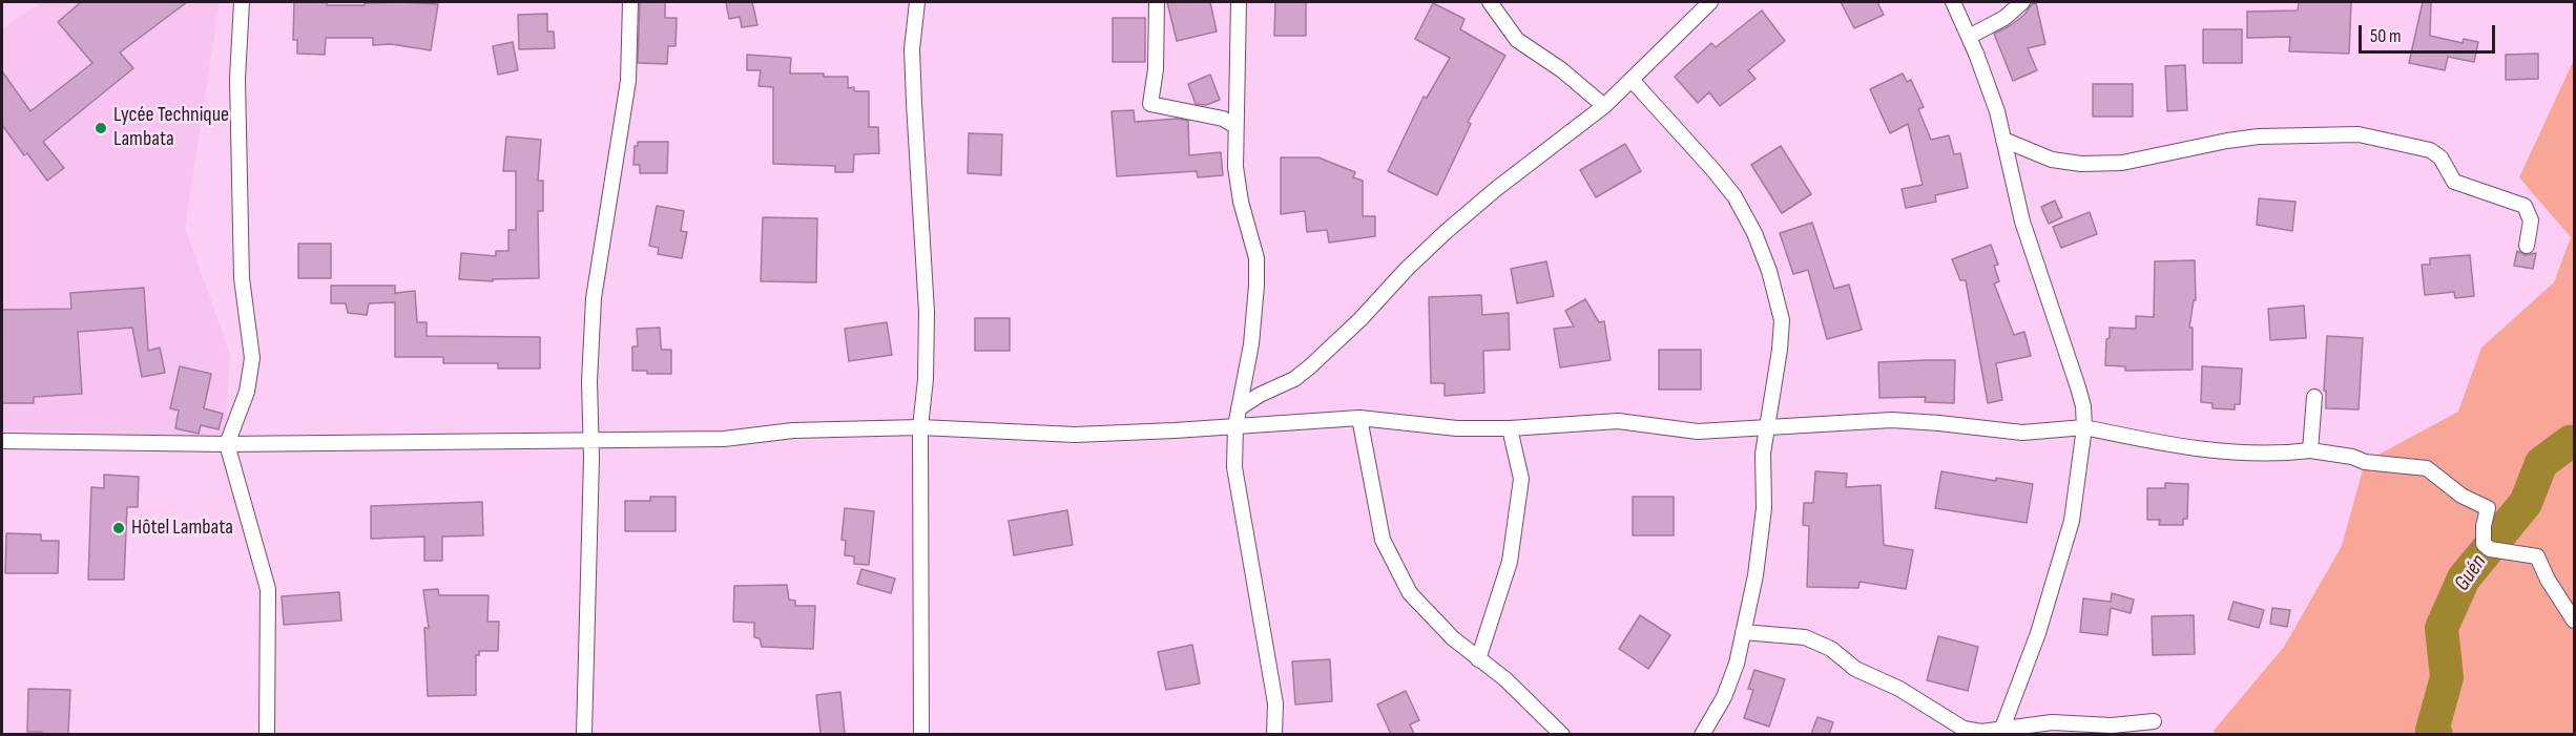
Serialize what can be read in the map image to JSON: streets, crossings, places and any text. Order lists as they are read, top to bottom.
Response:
{
  "water": ["Guén"],
  "places": ["Lycée Technique Lambata", "Hôtel Lambata"],
  "scale_bar": "50 m"
}
